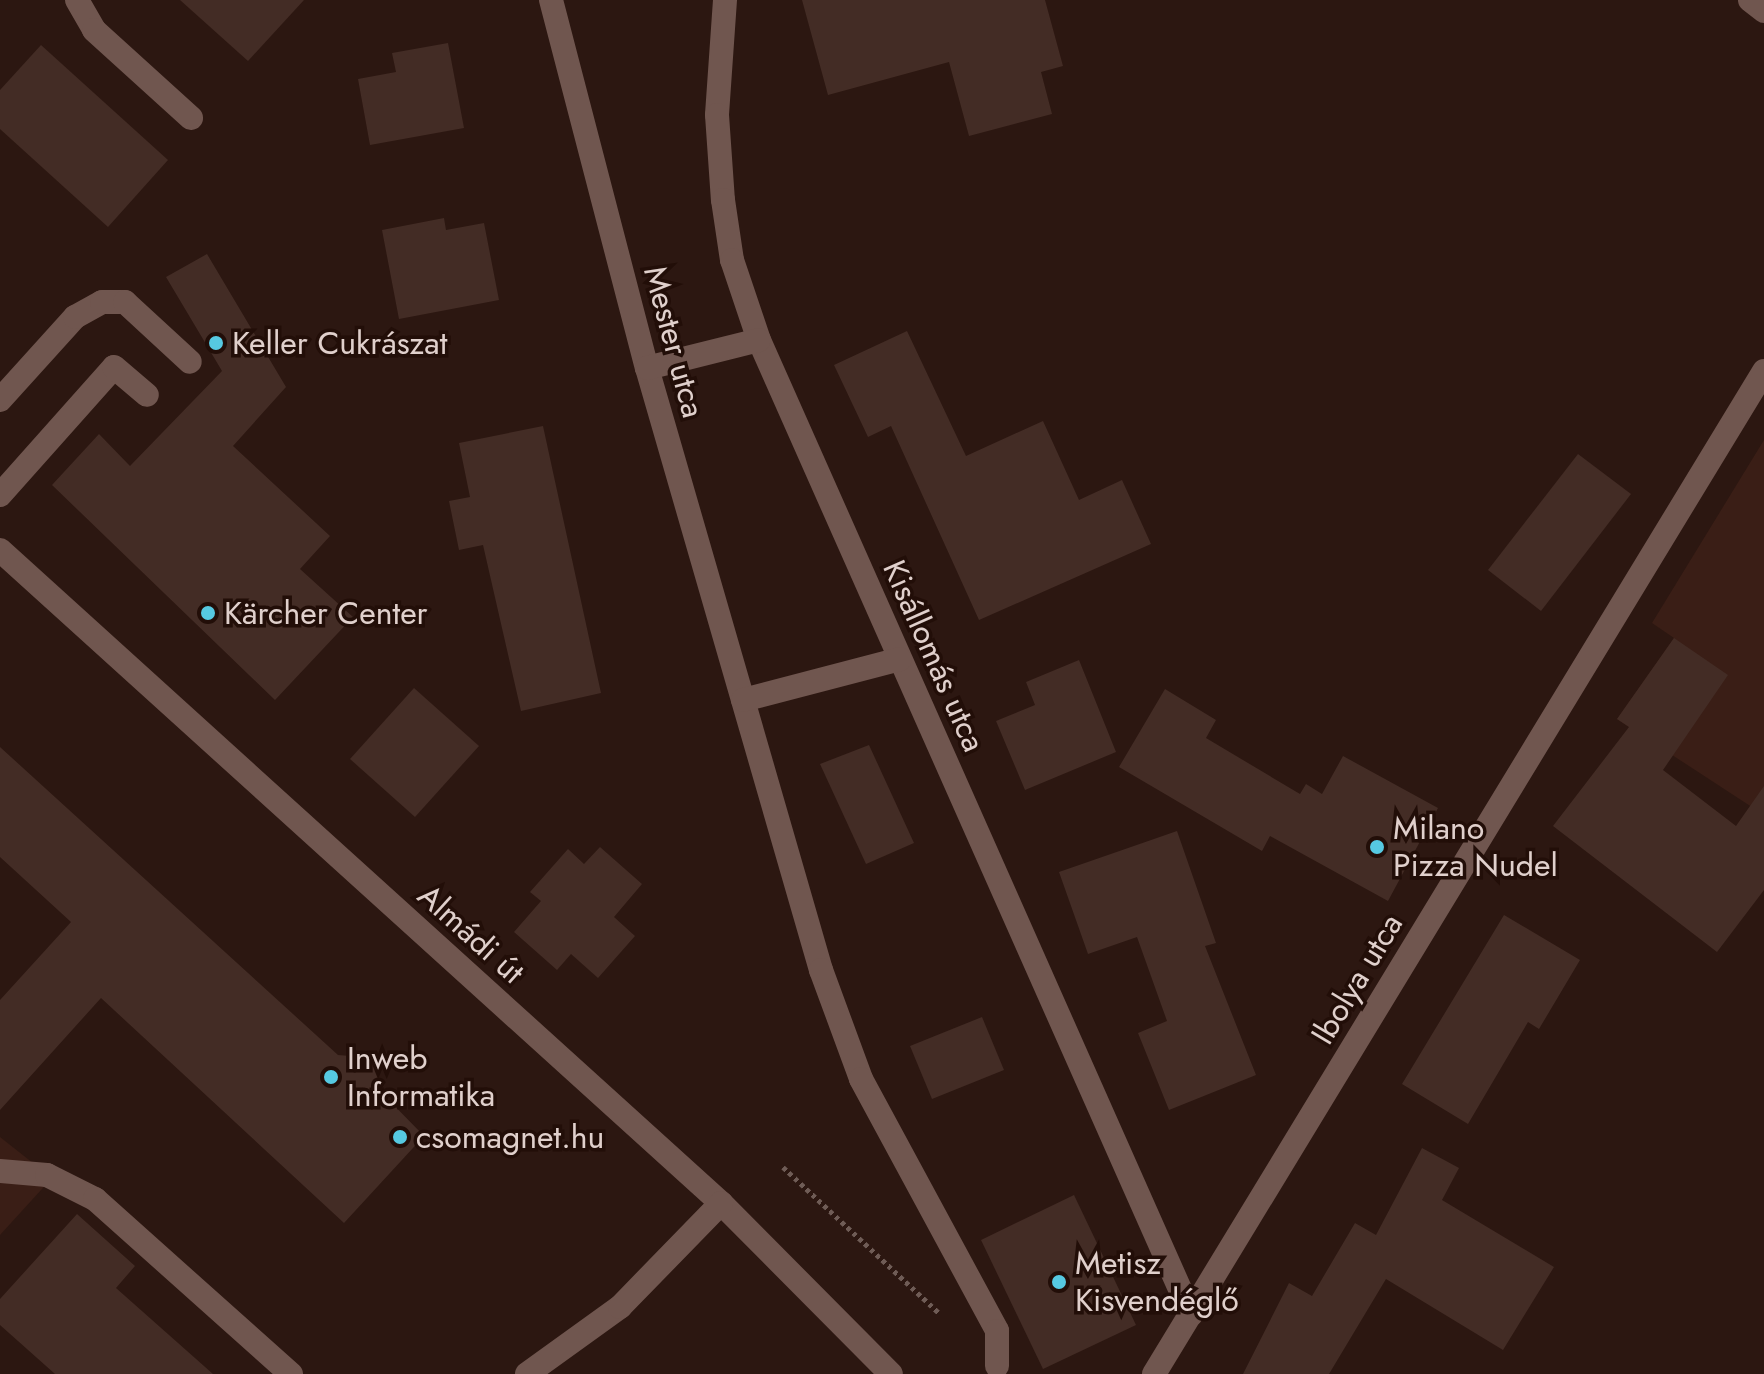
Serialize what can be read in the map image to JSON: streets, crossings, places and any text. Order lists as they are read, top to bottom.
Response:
{
  "streets": {
    "street": [
      "Mester utca",
      "Kisállomás utca",
      "Almádi út",
      "Ibolya utca"
    ]
  },
  "crossings": [
    ["Kisállomás utca", "Ibolya utca"]
  ],
  "places": [
    "Keller Cukrászat",
    "Kärcher Center",
    "Milano Pizza Nudel",
    "Inweb Informatika",
    "csomagnet.hu",
    "Metisz Kisvendéglő"
  ]
}
